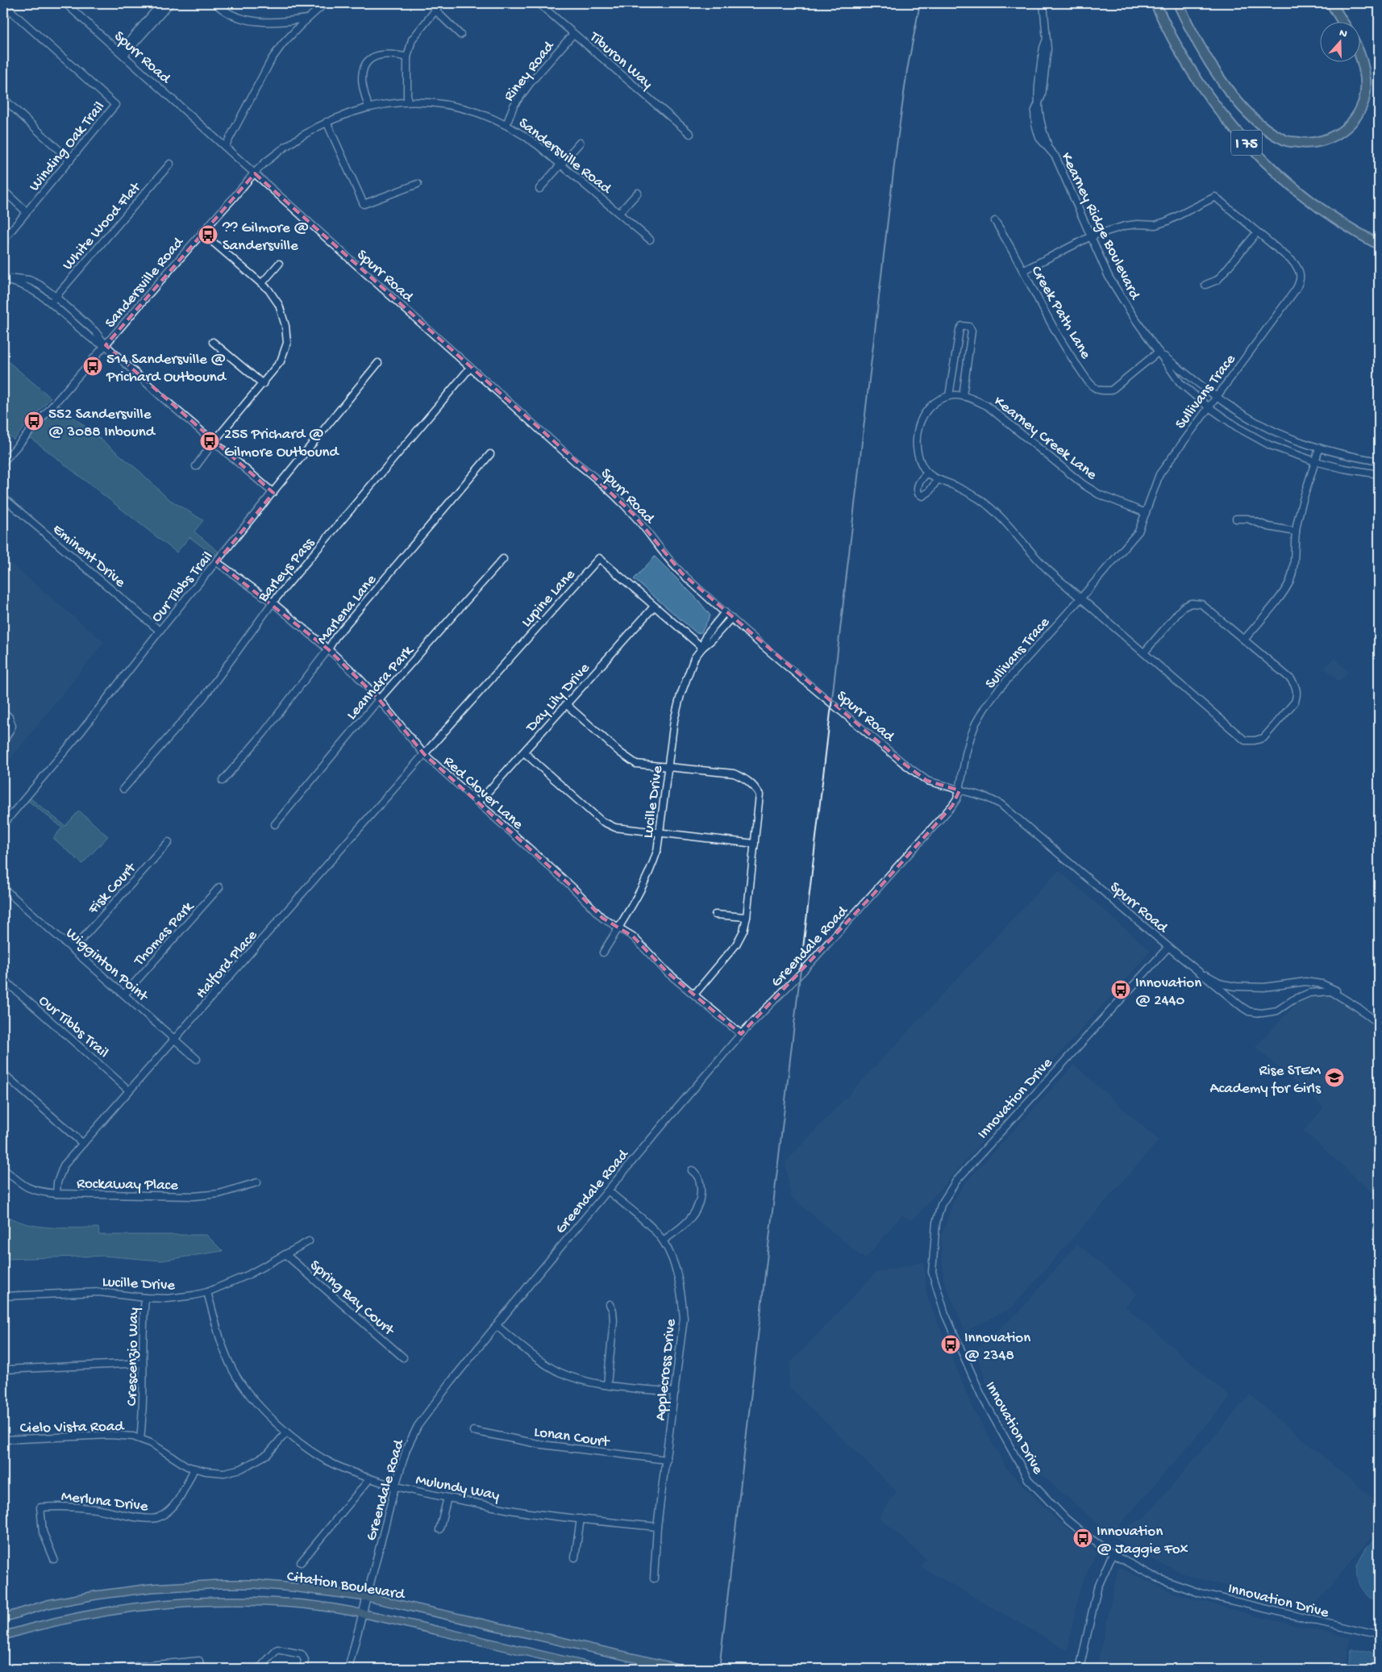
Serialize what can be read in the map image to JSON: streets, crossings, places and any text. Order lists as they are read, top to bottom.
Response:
{
  "streets": {
    "highway": ["I 75"],
    "main road": ["Citation Boulevard"],
    "street": [
      "Spurr Road",
      "Tiburon Way",
      "Riney Road",
      "Winding Oak Trail",
      "Sandersville Road",
      "White Wood Flat",
      "Kearney Ridge Boulevard",
      "Creek Path Lane",
      "Sullivans Trace",
      "Kearney Creek Lane",
      "Eminent Drive",
      "Barleys Pass",
      "Our Tibbs Trail",
      "Lupine Lane",
      "Marlena Lane",
      "Leanndra Park",
      "Day Lily Drive",
      "Red Clover Lane",
      "Lucille Drive",
      "Fisk Court",
      "Thomas Park",
      "Greendale Road",
      "Wigginton Point",
      "Halford Place",
      "Innovation Drive",
      "Rockaway Place",
      "Spring Bay Court",
      "Crescenzio Way",
      "Applecross Drive",
      "Cielo Vista Road",
      "Lonan Court",
      "Mulundy Way",
      "Merluna Drive"
    ]
  },
  "crossings": [
    ["Spurr Road", "Sandersville Road"],
    ["Spurr Road", "Sullivans Trace"],
    ["Spurr Road", "Barleys Pass"],
    ["Spurr Road", "Lucille Drive"],
    ["Spurr Road", "Greendale Road"],
    ["Spurr Road", "Innovation Drive"],
    ["Tiburon Way", "Riney Road"],
    ["Riney Road", "Sandersville Road"],
    ["Kearney Ridge Boulevard", "Creek Path Lane"],
    ["Kearney Ridge Boulevard", "Sullivans Trace"],
    ["Creek Path Lane", "Sullivans Trace"],
    ["Sullivans Trace", "Kearney Creek Lane"],
    ["Sullivans Trace", "Greendale Road"],
    ["Eminent Drive", "Our Tibbs Trail"],
    ["Barleys Pass", "Red Clover Lane"],
    ["Our Tibbs Trail", "Red Clover Lane"],
    ["Our Tibbs Trail", "Halford Place"],
    ["Lupine Lane", "Day Lily Drive"],
    ["Lupine Lane", "Red Clover Lane"],
    ["Lupine Lane", "Lucille Drive"],
    ["Lupine Lane", "Halford Place"],
    ["Marlena Lane", "Red Clover Lane"],
    ["Leanndra Park", "Red Clover Lane"],
    ["Day Lily Drive", "Red Clover Lane"],
    ["Red Clover Lane", "Lucille Drive"],
    ["Red Clover Lane", "Greendale Road"],
    ["Red Clover Lane", "Halford Place"],
    ["Lucille Drive", "Spring Bay Court"],
    ["Lucille Drive", "Crescenzio Way"],
    ["Lucille Drive", "Mulundy Way"],
    ["Fisk Court", "Wigginton Point"],
    ["Thomas Park", "Wigginton Point"],
    ["Greendale Road", "Applecross Drive"],
    ["Greendale Road", "Mulundy Way"],
    ["Greendale Road", "Citation Boulevard"],
    ["Wigginton Point", "Halford Place"],
    ["Halford Place", "Rockaway Place"],
    ["Crescenzio Way", "Cielo Vista Road"],
    ["Applecross Drive", "Lonan Court"],
    ["Applecross Drive", "Mulundy Way"],
    ["Cielo Vista Road", "Mulundy Way"],
    ["Cielo Vista Road", "Merluna Drive"]
  ],
  "places": {
    "bus stop": [
      "?? Gilmore @ Sandersville",
      "514 Sandersville @ Prichard Outbound",
      "552 Sandersville @ 3088 Inbound",
      "255 Prichard @ Gilmore Outbound",
      "Innovation @ 2440",
      "Innovation @ 2348",
      "Innovation @ Jaggie Fox"
    ],
    "school or university": ["Rise STEM Academy for Girls"]
  },
  "north": "top"
}
